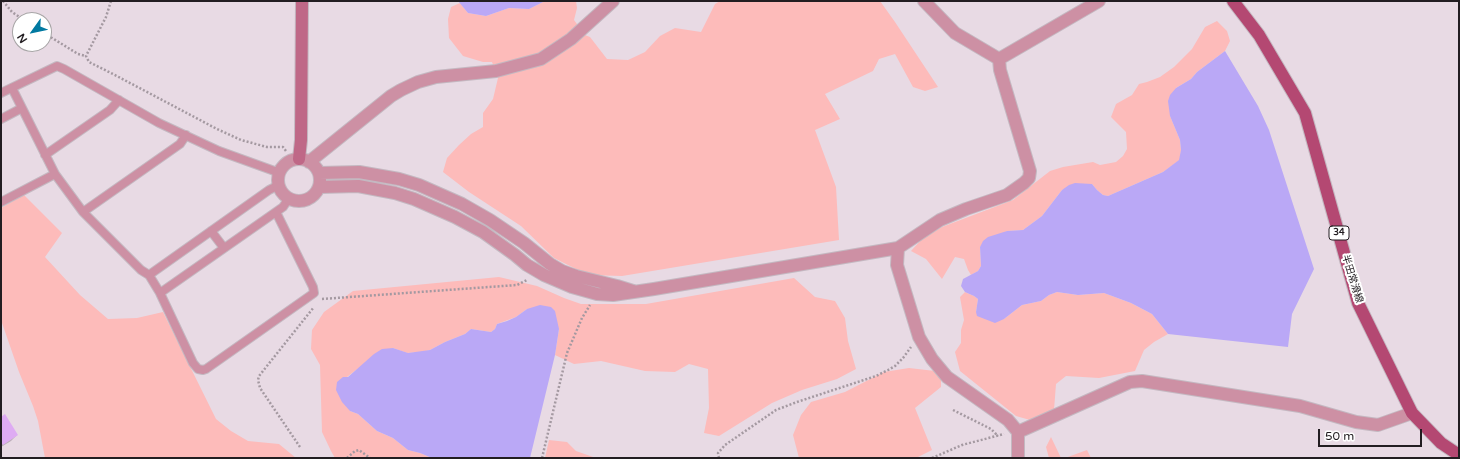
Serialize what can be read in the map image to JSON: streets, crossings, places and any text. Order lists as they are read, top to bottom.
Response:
{
  "streets": {
    "main road": ["34", "半田常滑線"]
  },
  "scale_bar": "50 m",
  "north": "bottom left"
}
